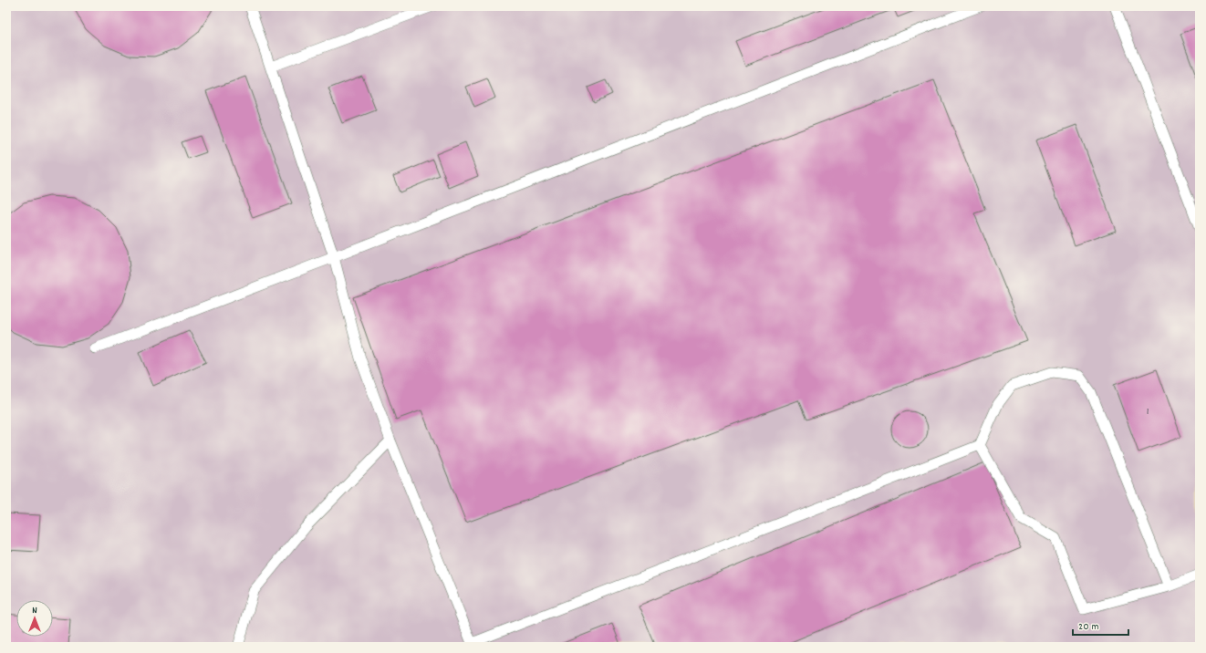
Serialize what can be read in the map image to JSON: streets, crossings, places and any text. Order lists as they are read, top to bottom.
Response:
{
  "house_numbers": ["1"],
  "scale_bar": "20 m",
  "north": "top"
}
